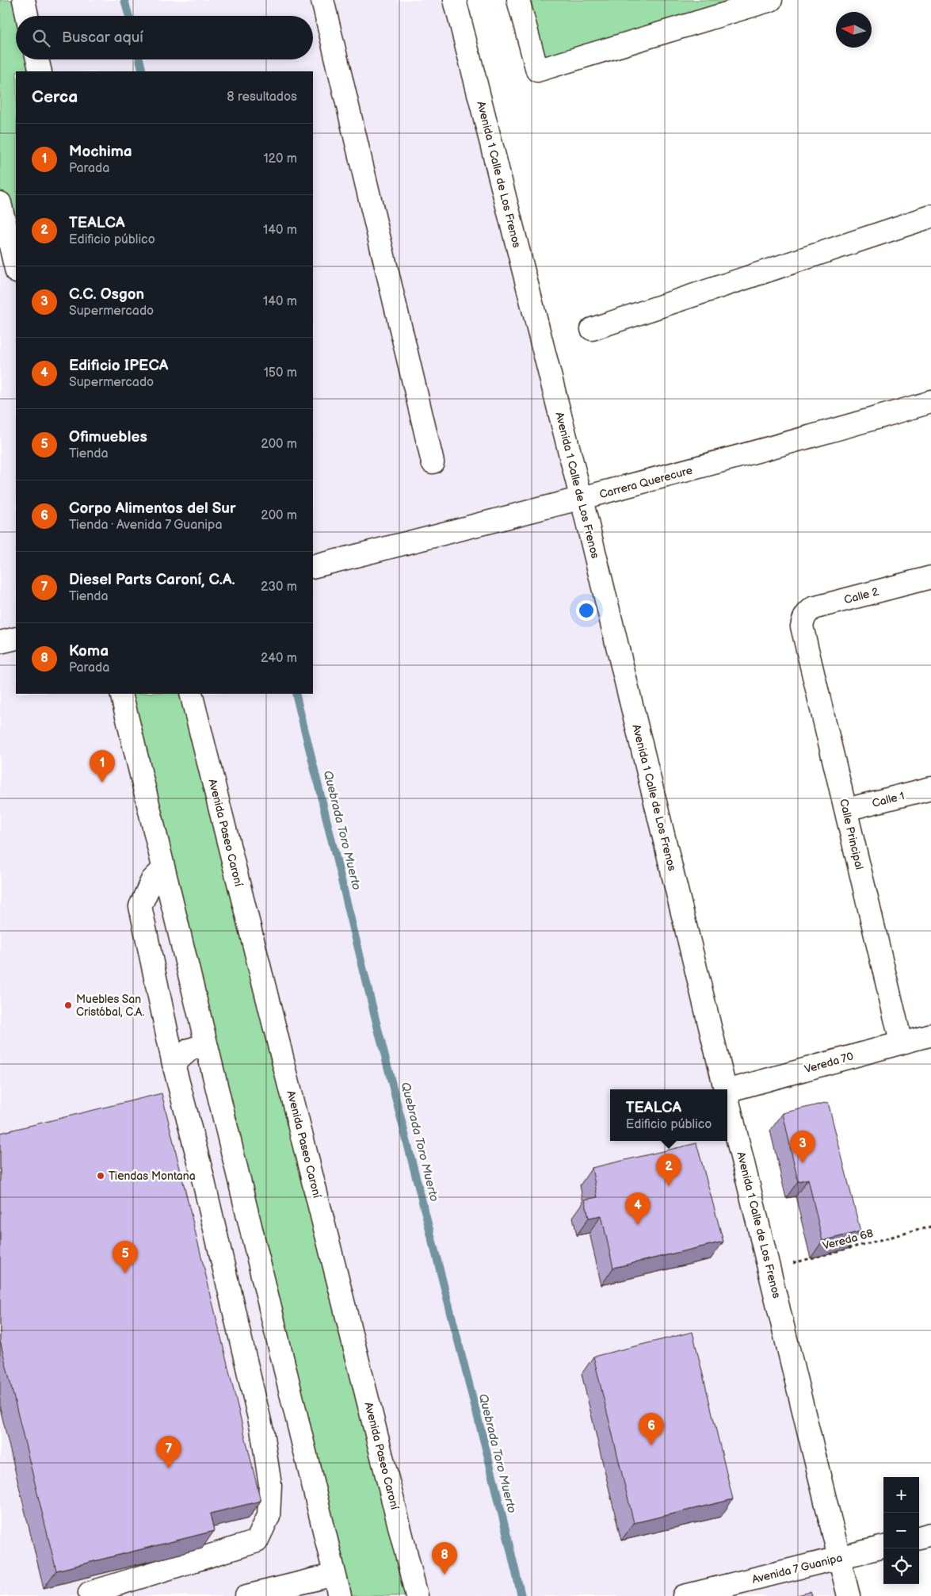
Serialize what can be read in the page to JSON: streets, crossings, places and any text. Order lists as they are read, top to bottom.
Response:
{
  "streets": {
    "street": [
      "Avenida 1 Calle de Los Frenos",
      "Carrera Querecure",
      "Calle 2",
      "Calle 1",
      "Avenida Paseo Caroní",
      "Calle Principal",
      "Vereda 70",
      "Avenida 7 Guanipa"
    ],
    "path": ["Vereda 68"]
  },
  "crossings": [
    ["Avenida 1 Calle de Los Frenos", "Carrera Querecure"],
    ["Avenida 1 Calle de Los Frenos", "Vereda 68"],
    ["Avenida 1 Calle de Los Frenos", "Avenida 7 Guanipa"],
    ["Calle 2", "Calle Principal"],
    ["Calle 1", "Calle Principal"],
    ["Calle Principal", "Vereda 70"]
  ],
  "water": ["Quebrada Toro Muerto"],
  "places": ["Muebles San Cristóbal, C.A.", "Tiendas Montana"],
  "north": "left",
  "page": {
    "search": "Buscar aquí",
    "heading": ["Cerca", "8 resultados"],
    "list": [
      {
        "mark": "1",
        "name": "Mochima",
        "note": "Parada",
        "value": "120 m"
      },
      {
        "mark": "2",
        "name": "TEALCA",
        "note": "Edificio público",
        "value": "140 m"
      },
      {
        "mark": "3",
        "name": "C.C. Osgon",
        "note": "Supermercado",
        "value": "140 m"
      },
      {
        "mark": "4",
        "name": "Edificio IPECA",
        "note": "Supermercado",
        "value": "150 m"
      },
      {
        "mark": "5",
        "name": "Ofimuebles",
        "note": "Tienda",
        "value": "200 m"
      },
      {
        "mark": "6",
        "name": "Corpo Alimentos del Sur",
        "note": "Tienda · Avenida 7 Guanipa",
        "value": "200 m"
      },
      {
        "mark": "7",
        "name": "Diesel Parts Caroní, C.A.",
        "note": "Tienda",
        "value": "230 m"
      },
      {
        "mark": "8",
        "name": "Koma",
        "note": "Parada",
        "value": "240 m"
      }
    ],
    "pins": [
      "1",
      "3",
      "2",
      "4",
      "5",
      "6",
      "7",
      "8"
    ],
    "popup": ["TEALCA", "Edificio público"],
    "map_buttons": ["+", "−"]
  }
}
